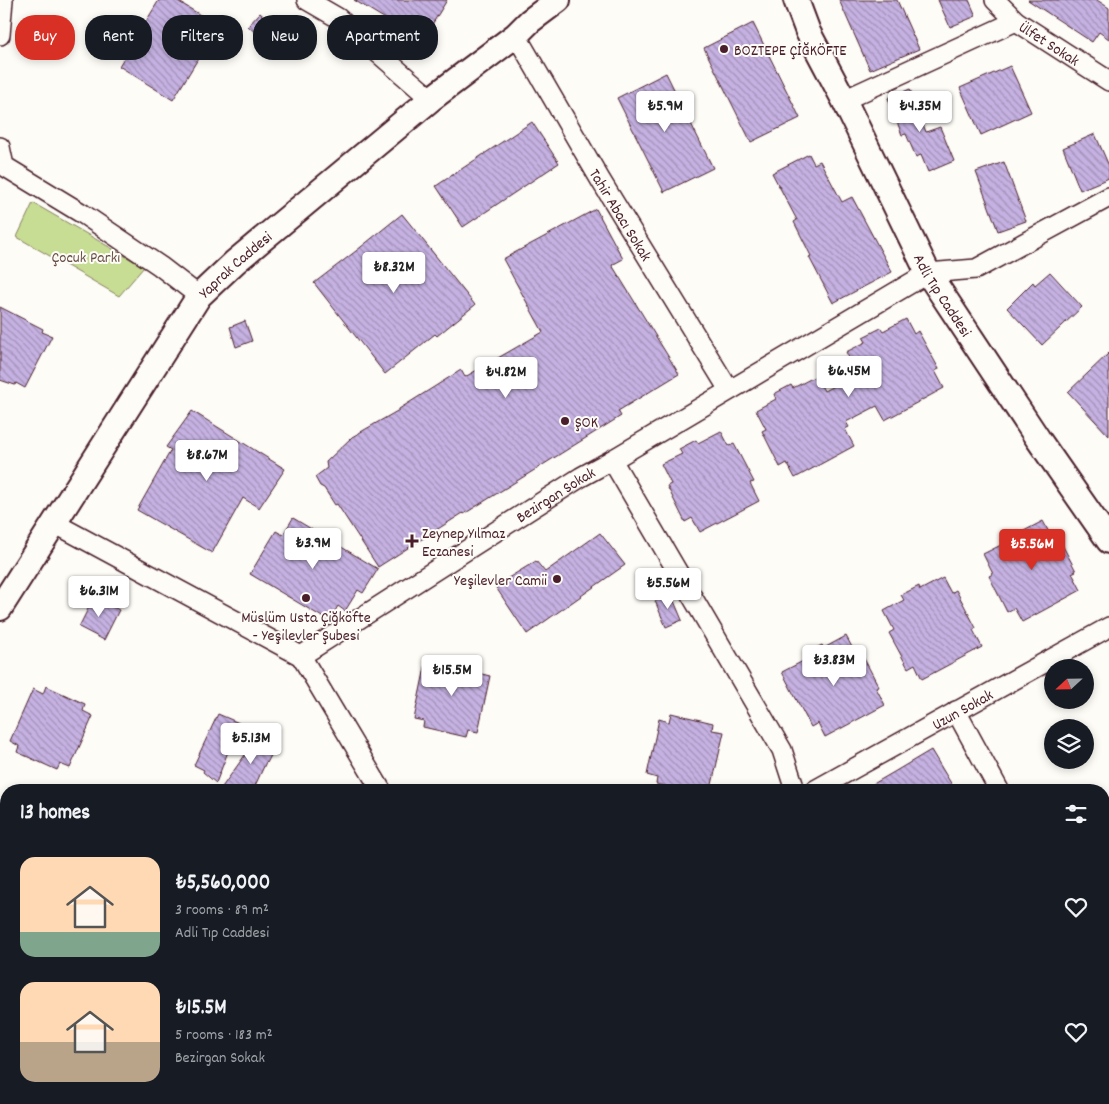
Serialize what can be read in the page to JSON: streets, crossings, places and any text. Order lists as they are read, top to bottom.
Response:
{
  "streets": {
    "street": [
      "Ülfet Sokak",
      "Tahir Abacı Sokak",
      "Yaprak Caddesi",
      "Adli Tıp Caddesi",
      "Bezirgan Sokak",
      "Uzun Sokak"
    ]
  },
  "crossings": [
    ["Tahir Abacı Sokak", "Yaprak Caddesi"],
    ["Tahir Abacı Sokak", "Bezirgan Sokak"],
    ["Adli Tıp Caddesi", "Bezirgan Sokak"]
  ],
  "parks": ["Çocuk Parkı"],
  "places": {
    "other": [
      "BOZTEPE ÇİĞKÖFTE",
      "ŞOK",
      "Yeşilevler Camii",
      "Müslüm Usta Çiğköfte - Yeşilevler Şubesi"
    ],
    "health": ["Zeynep Yılmaz Eczanesi"]
  },
  "north": "left",
  "page": {
    "chip": [
      "Buy",
      "Rent",
      "Filters",
      "New",
      "Apartment"
    ],
    "price": [
      "₺5.9M",
      "₺4.35M",
      "₺8.32M",
      "₺6.45M",
      "₺4.82M",
      "₺8.67M",
      "₺3.9M",
      "₺5.56M",
      "₺5.56M",
      "₺6.31M",
      "₺3.83M",
      "₺15.5M",
      "₺5.13M"
    ],
    "heading": "13 homes",
    "list": [
      {
        "name": "₺5,560,000",
        "note": "3 rooms · 89 m² · Adli Tıp Caddesi"
      },
      {
        "name": "₺15.5M",
        "note": "5 rooms · 183 m² · Bezirgan Sokak"
      }
    ]
  }
}
